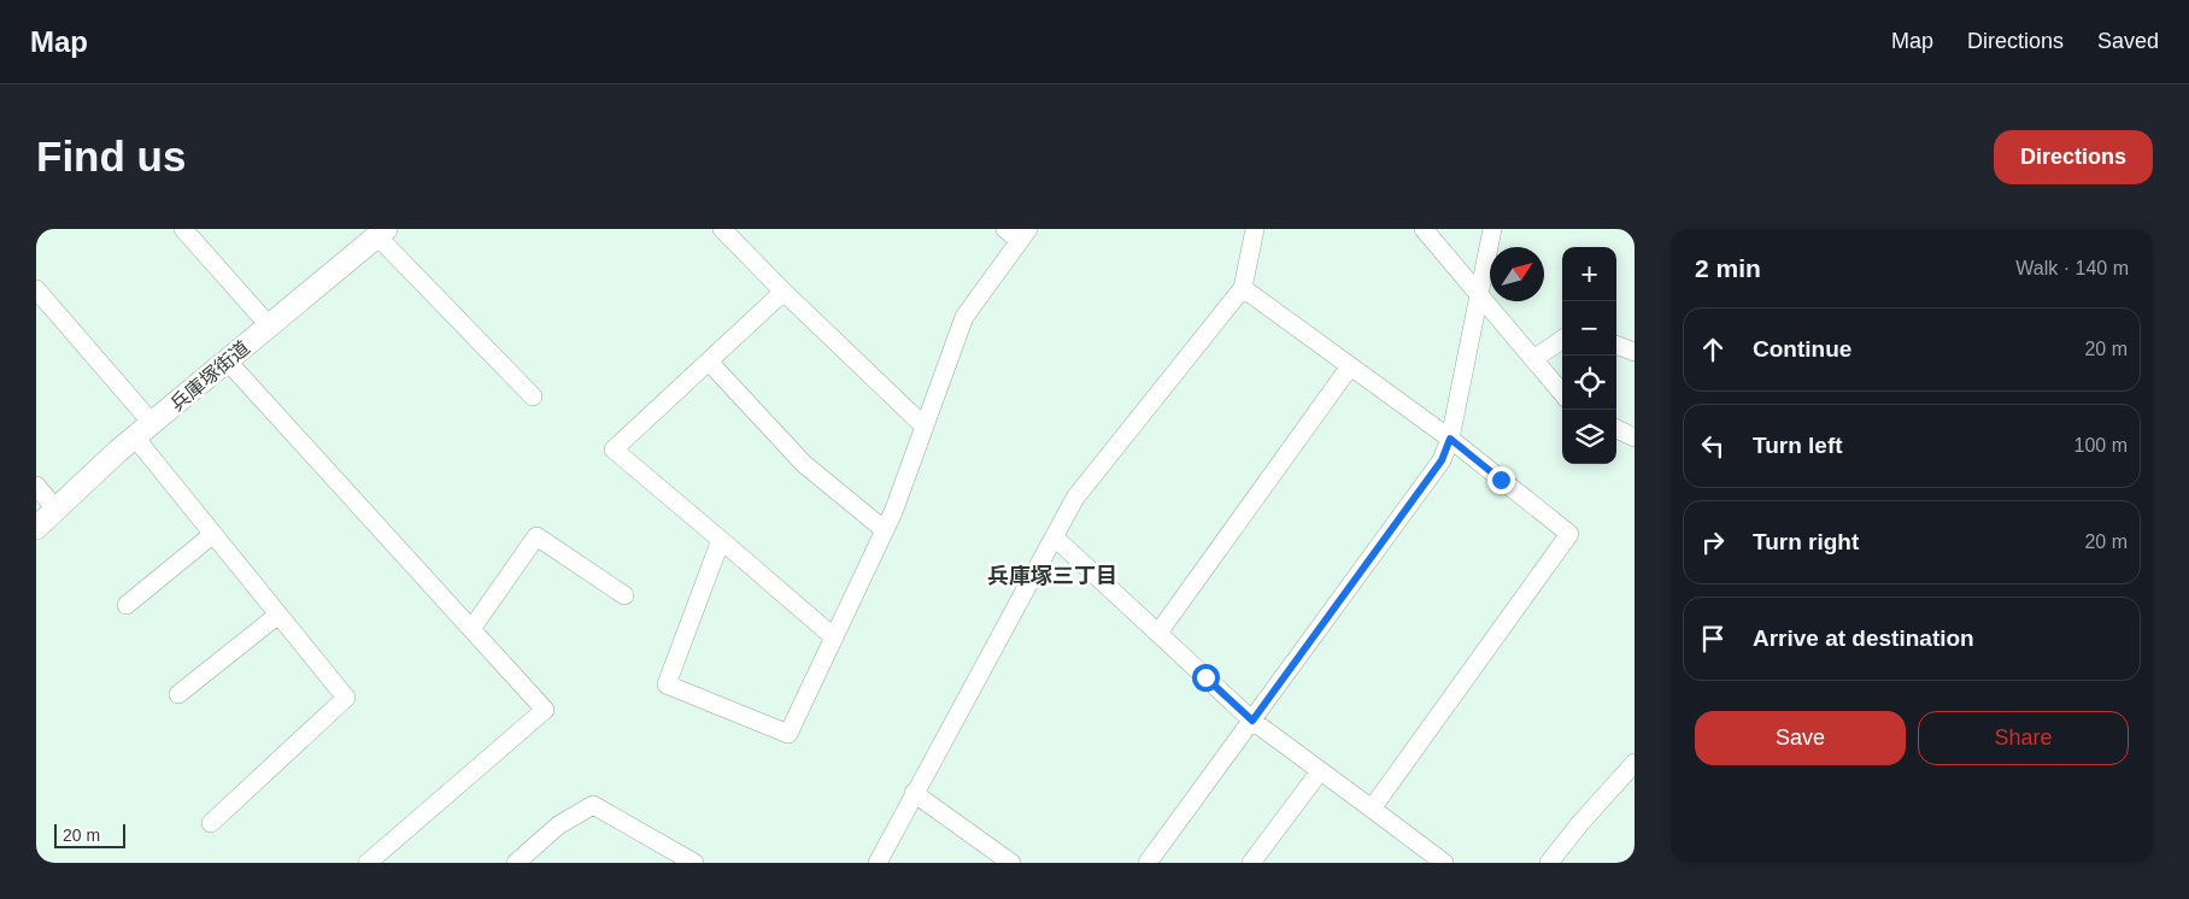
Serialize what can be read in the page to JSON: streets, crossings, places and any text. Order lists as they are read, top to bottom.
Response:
{
  "streets": {
    "street": ["兵庫塚街道"]
  },
  "districts": ["兵庫塚三丁目"],
  "scale_bar": "20 m",
  "north": "top right",
  "page": {
    "header": "Map",
    "nav": ["Map", "Directions", "Saved"],
    "buttons": [
      "Directions",
      ["Save", "Share"]
    ],
    "title": "Find us",
    "heading": ["2 min", "Walk · 140 m"],
    "map_buttons": ["+", "−"],
    "list": [
      ["Continue", "20 m"],
      ["Turn left", "100 m"],
      ["Turn right", "20 m"],
      "Arrive at destination"
    ],
    "scale": "20 m"
  }
}
